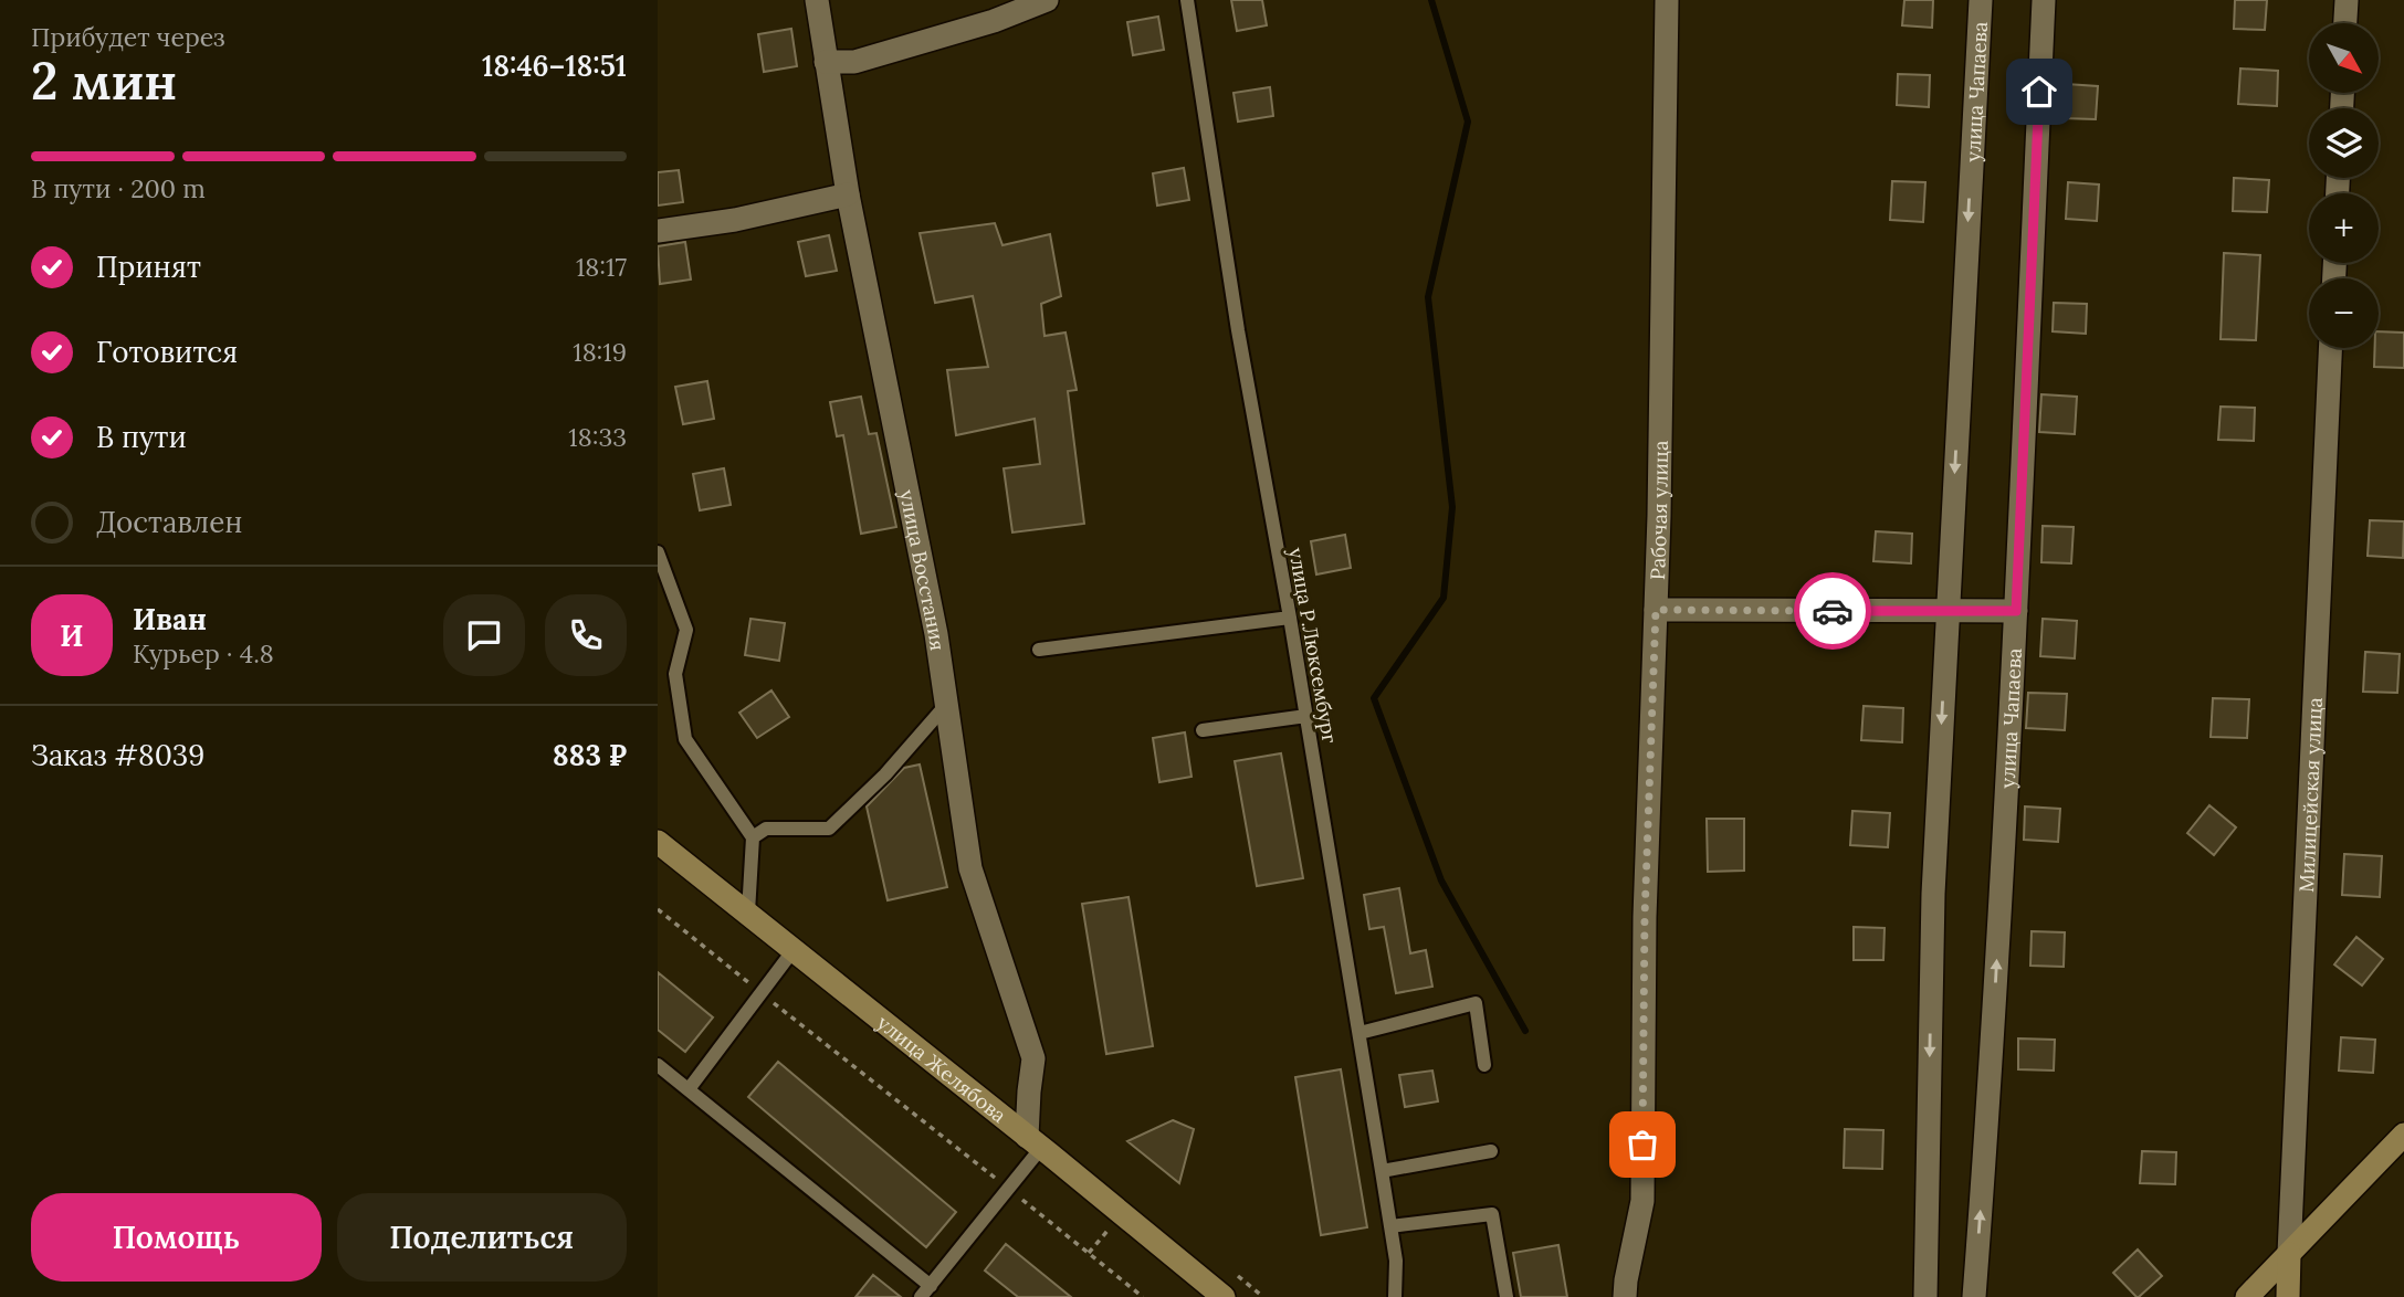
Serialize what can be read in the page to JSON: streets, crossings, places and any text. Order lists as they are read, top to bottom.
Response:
{
  "streets": {
    "street": [
      "улица Чапаева",
      "Рабочая улица",
      "улица Восстания",
      "Милицейская улица",
      "улица Желябова"
    ],
    "lane": ["улица Р.Люксембург"]
  },
  "crossings": [
    ["улица Восстания", "улица Желябова"]
  ],
  "north": "bottom right",
  "page": {
    "heading": ["2 мин", "Прибудет через", "18:46–18:51"],
    "panel": [
      "Иван",
      "Курьер · 4.8",
      "Заказ #8039",
      "883 ₽"
    ],
    "map_buttons": ["+", "−"],
    "bar": "В пути · 200 m",
    "list": [
      ["Принят", "18:17"],
      ["Готовится", "18:19"],
      ["В пути", "18:33"],
      "Доставлен"
    ],
    "round": "И",
    "buttons": ["Помощь", "Поделиться"]
  }
}
